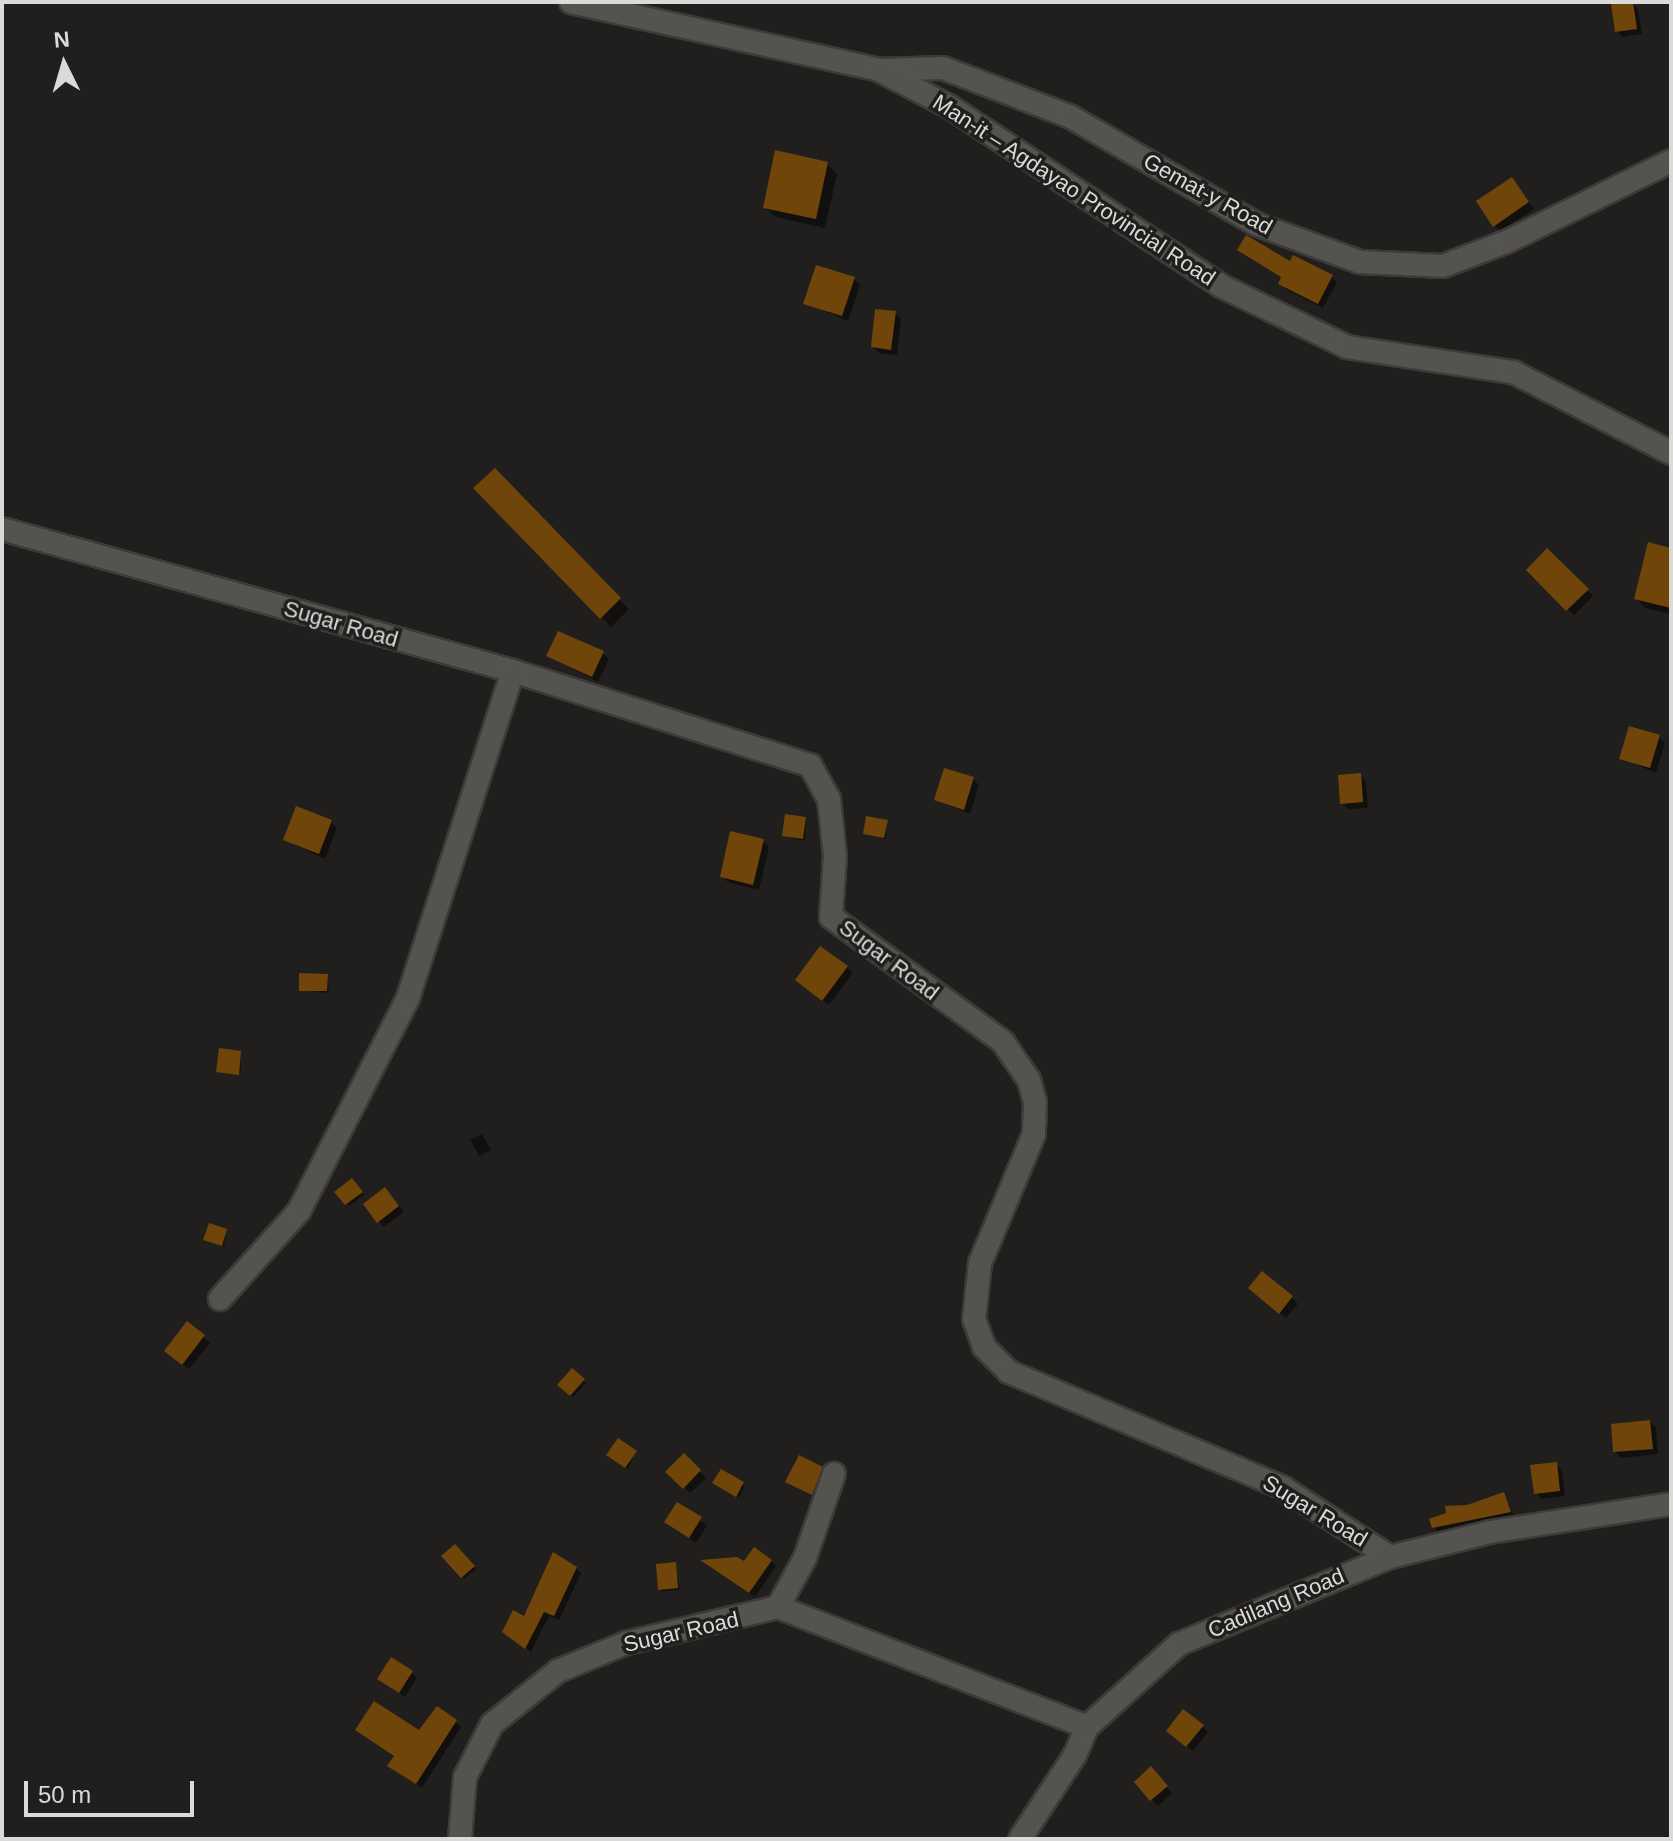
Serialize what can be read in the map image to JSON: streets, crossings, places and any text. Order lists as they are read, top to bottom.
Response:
{
  "streets": {
    "street": [
      "Man-it – Agdayao Provincial Road",
      "Gemat-y Road",
      "Sugar Road",
      "Cadilang Road"
    ]
  },
  "crossings": [
    ["Man-it – Agdayao Provincial Road", "Gemat-y Road"],
    ["Sugar Road", "Cadilang Road"]
  ],
  "scale_bar": "50 m",
  "north": "top"
}
